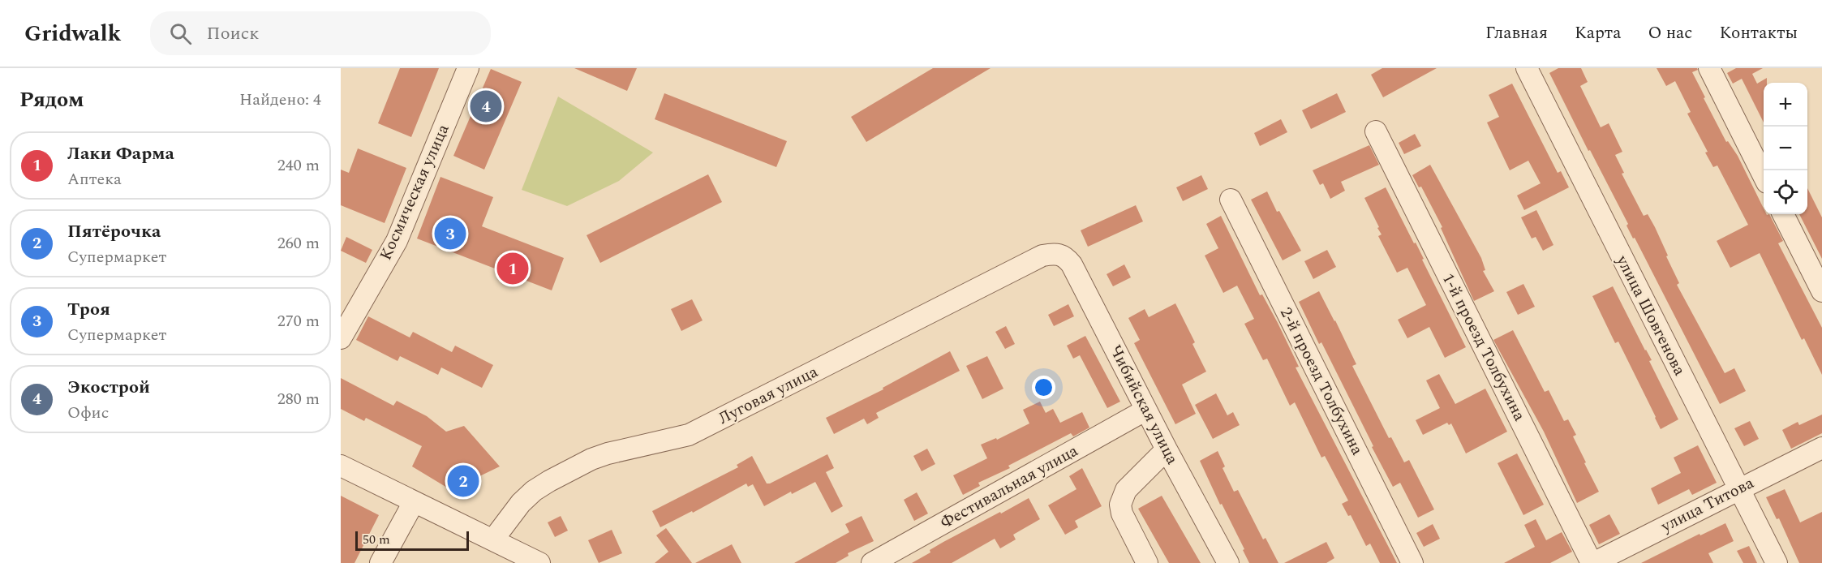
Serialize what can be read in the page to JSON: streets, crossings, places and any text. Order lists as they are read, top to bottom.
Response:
{
  "streets": {
    "street": [
      "Космическая улица",
      "улица Шовгенова",
      "1-й проезд Толбухина",
      "2-й проезд Толбухина",
      "Луговая улица",
      "Чибийская улица",
      "Фестивальная улица",
      "улица Титова"
    ]
  },
  "crossings": [
    ["улица Шовгенова", "улица Титова"],
    ["1-й проезд Толбухина", "улица Титова"],
    ["Луговая улица", "Чибийская улица"],
    ["Чибийская улица", "Фестивальная улица"]
  ],
  "scale_bar": "50 m",
  "page": {
    "header": "Gridwalk",
    "search": "Поиск",
    "nav": [
      "Главная",
      "Карта",
      "О нас",
      "Контакты"
    ],
    "heading": ["Рядом", "Найдено: 4"],
    "map_buttons": ["+", "−"],
    "pins": [
      "4",
      "3",
      "1",
      "2"
    ],
    "list": [
      {
        "mark": "1",
        "name": "Лаки Фарма",
        "note": "Аптека",
        "value": "240 m"
      },
      {
        "mark": "2",
        "name": "Пятёрочка",
        "note": "Супермаркет",
        "value": "260 m"
      },
      {
        "mark": "3",
        "name": "Троя",
        "note": "Супермаркет",
        "value": "270 m"
      },
      {
        "mark": "4",
        "name": "Экострой",
        "note": "Офис",
        "value": "280 m"
      }
    ],
    "scale": "50 m"
  }
}
